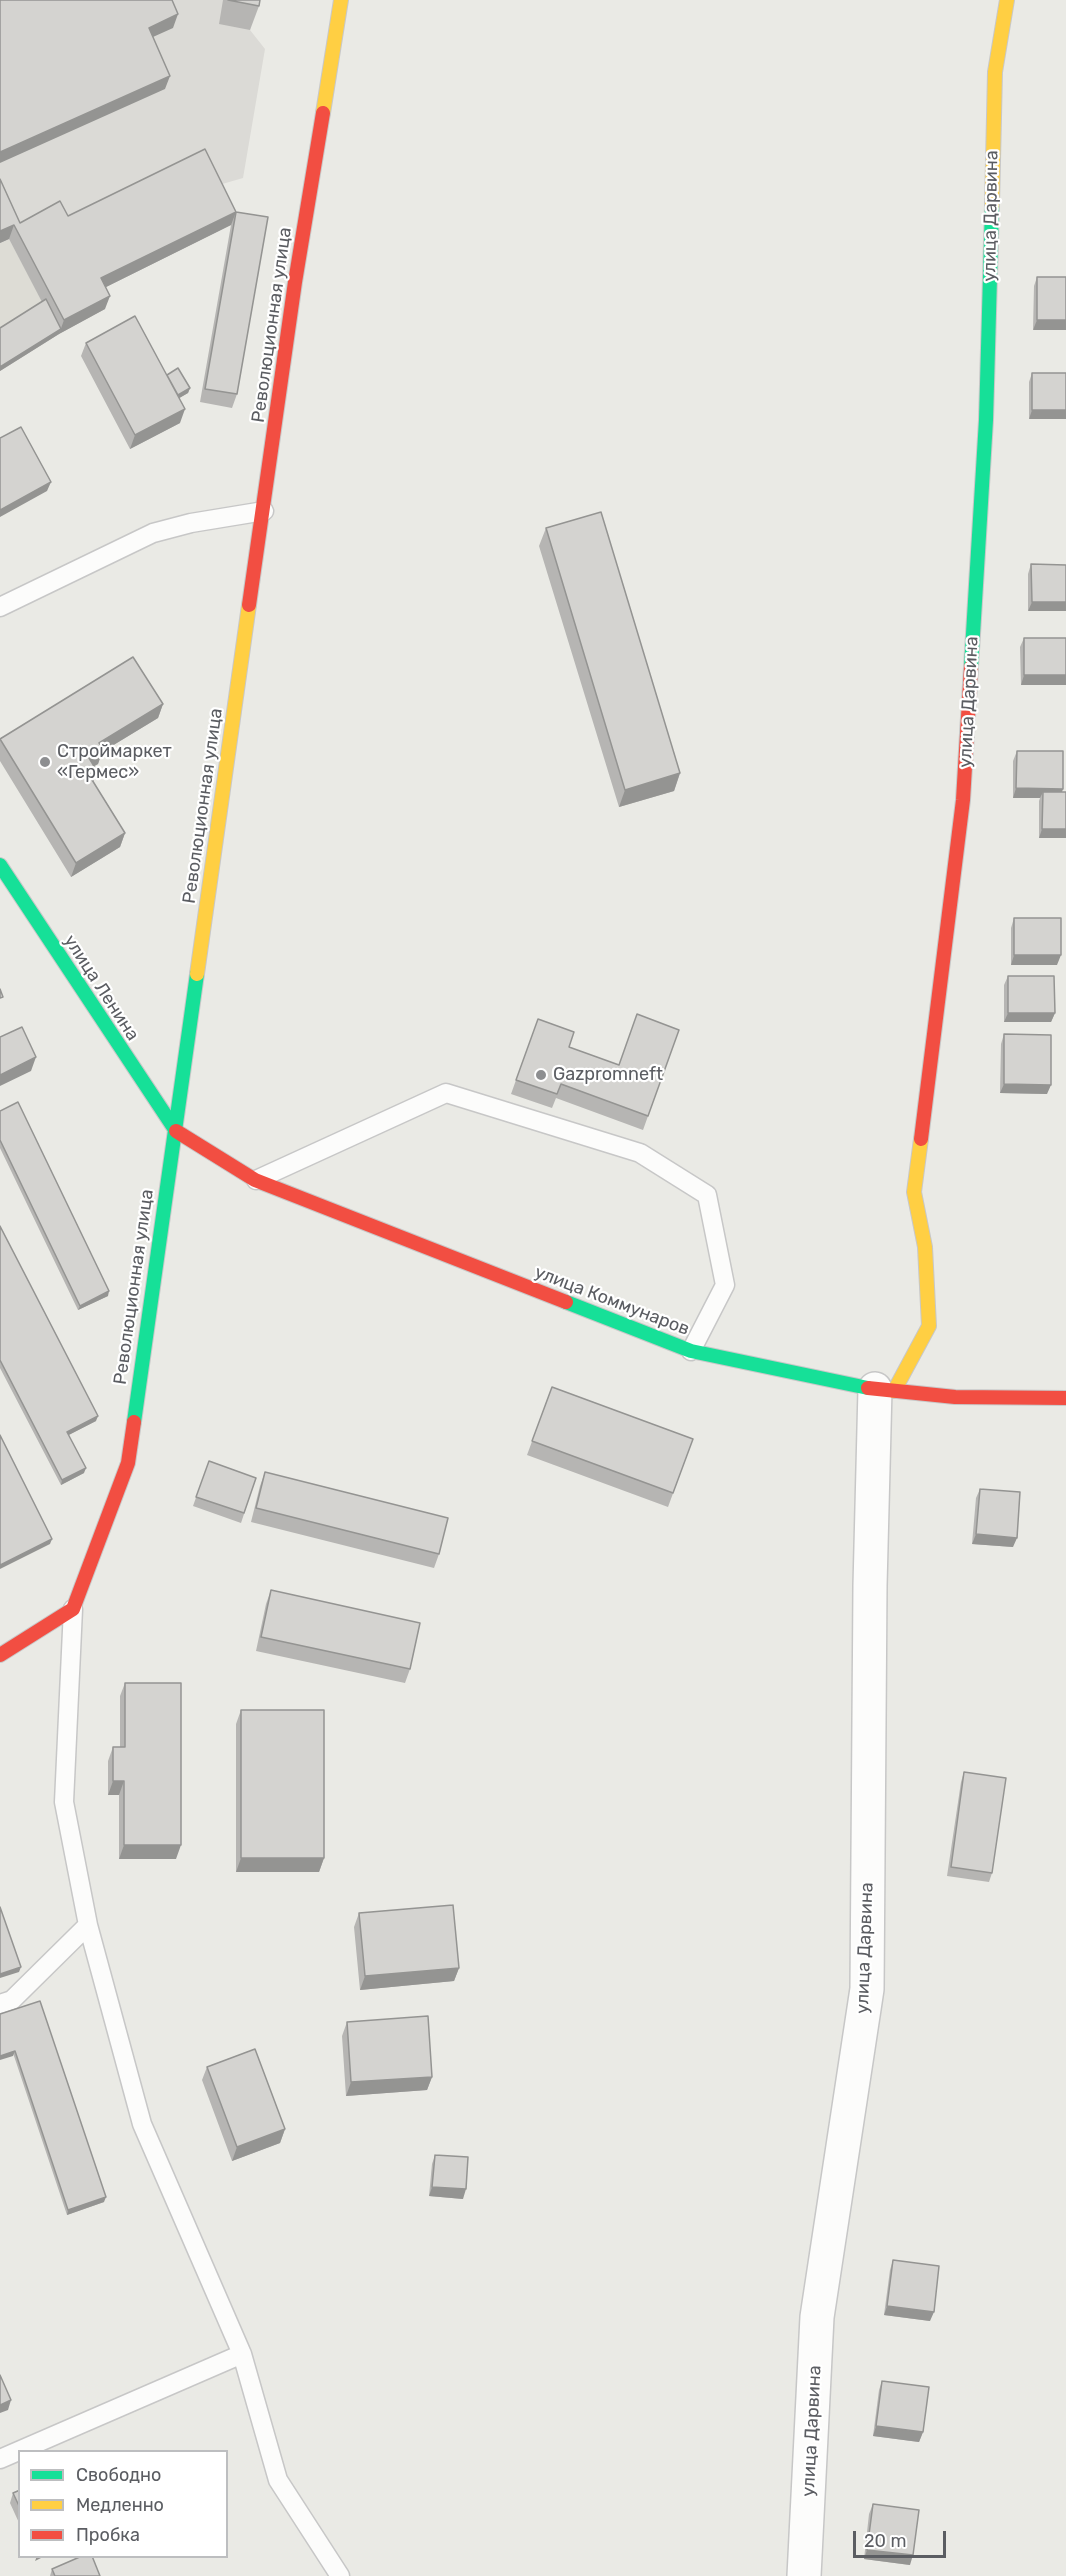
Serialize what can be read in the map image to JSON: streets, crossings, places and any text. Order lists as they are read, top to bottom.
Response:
{
  "streets": {
    "street": [
      "улица Дарвина",
      "Революционная улица",
      "улица Ленина",
      "улица Коммунаров"
    ]
  },
  "crossings": [
    ["улица Дарвина", "улица Коммунаров"],
    ["Революционная улица", "улица Ленина"],
    ["Революционная улица", "улица Коммунаров"],
    ["улица Ленина", "улица Коммунаров"]
  ],
  "places": ["Строймаркет «Гермес»", "Gazpromneft"],
  "legend": ["Свободно", "Медленно", "Пробка"],
  "scale_bar": "20 m"
}
